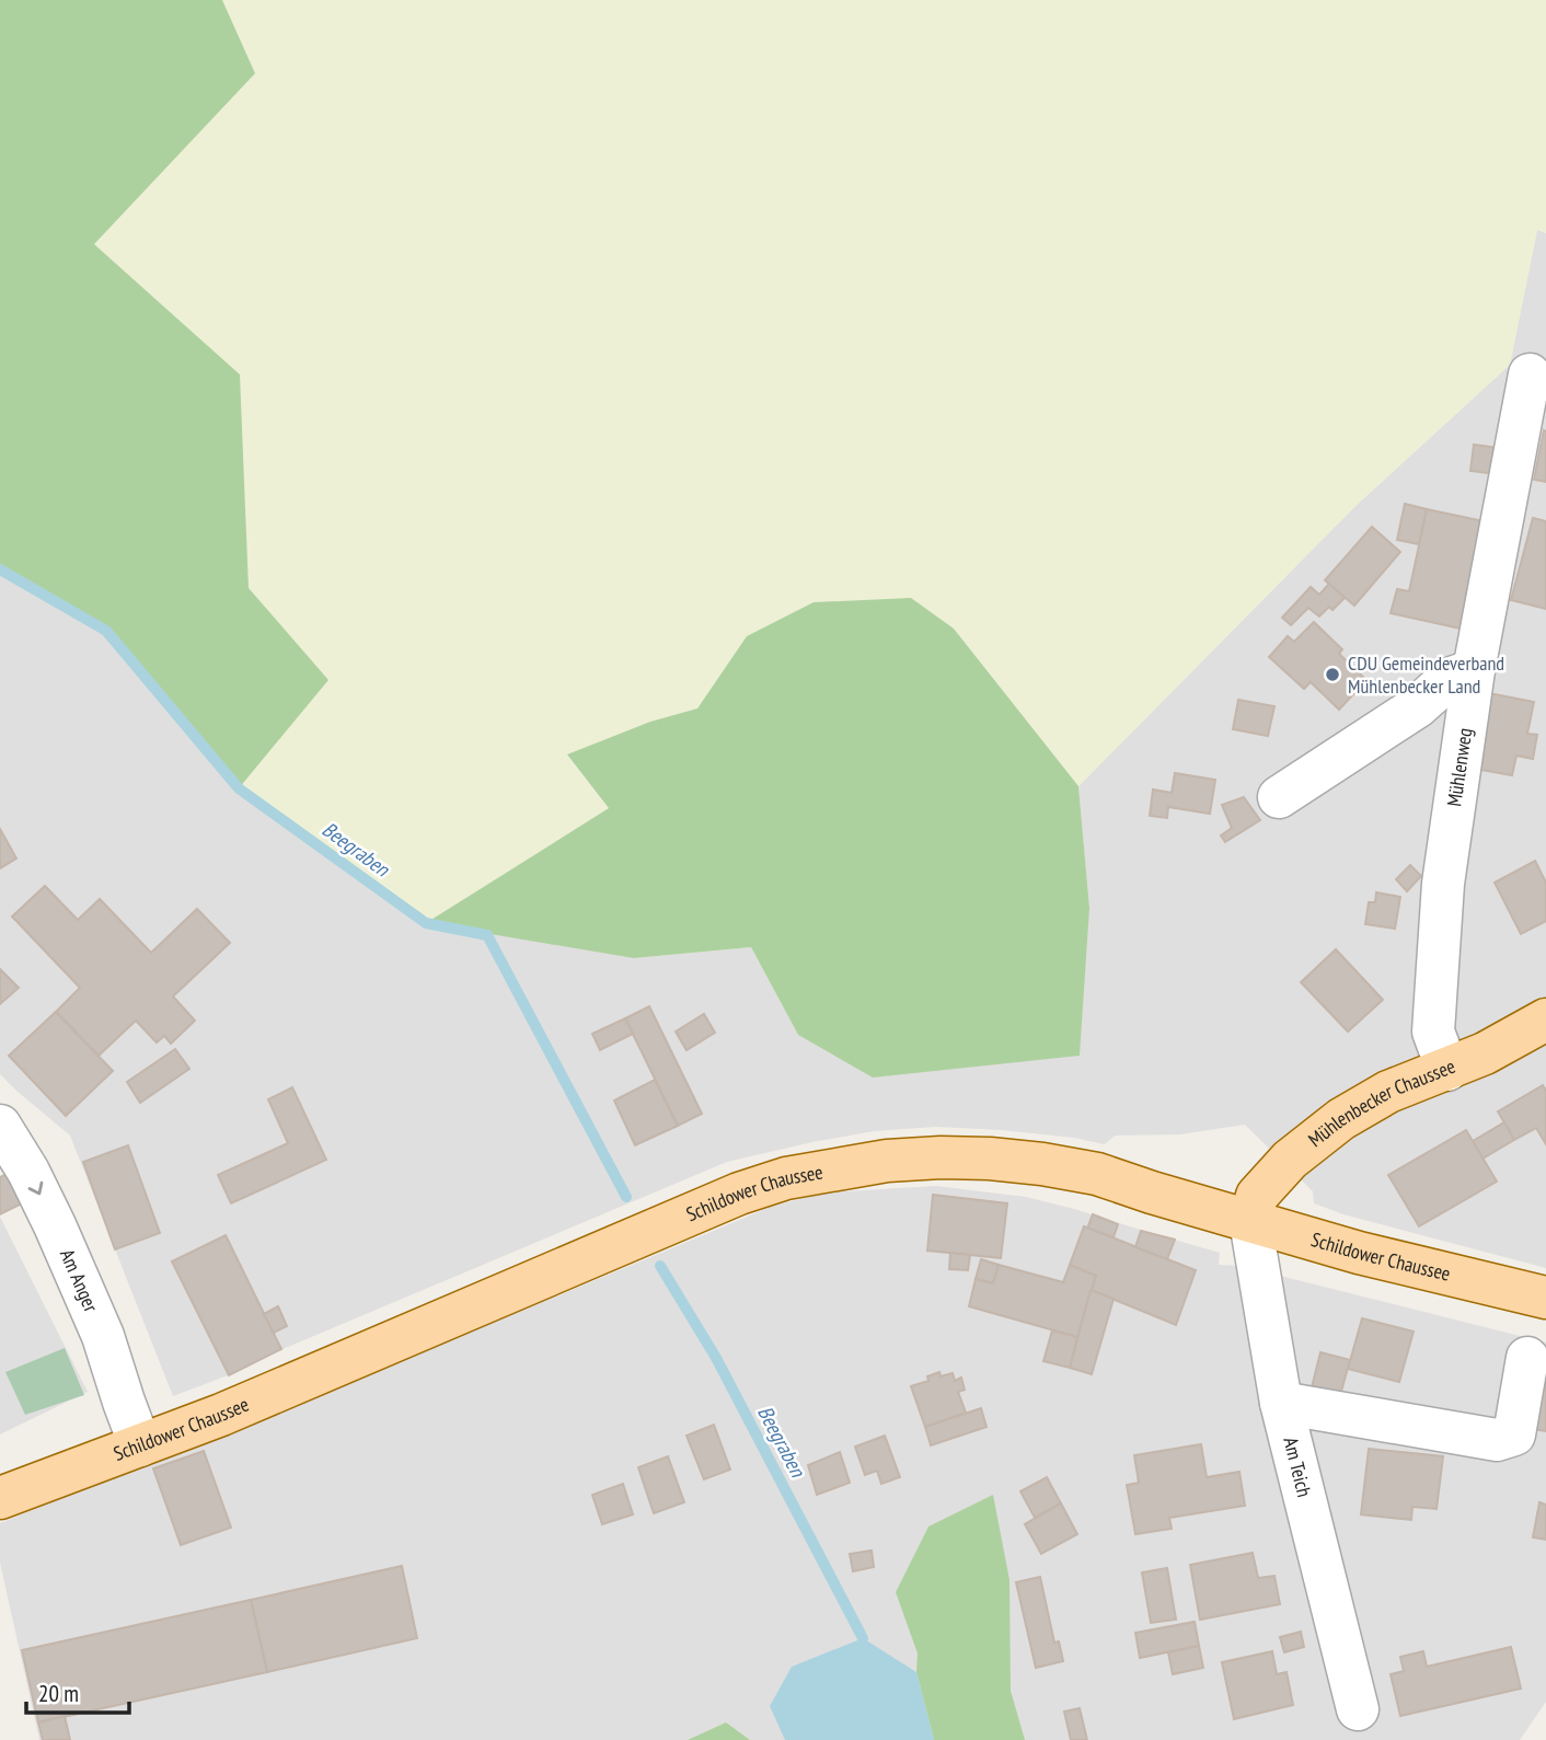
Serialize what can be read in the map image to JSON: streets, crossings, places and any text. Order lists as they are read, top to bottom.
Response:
{
  "streets": {
    "main road": ["Mühlenbecker Chaussee", "Schildower Chaussee"],
    "street": ["Mühlenweg", "Am Anger", "Am Teich"]
  },
  "crossings": [
    ["Mühlenweg", "Mühlenbecker Chaussee"],
    ["Mühlenbecker Chaussee", "Schildower Chaussee"],
    ["Mühlenbecker Chaussee", "Am Teich"],
    ["Schildower Chaussee", "Am Anger"],
    ["Schildower Chaussee", "Am Teich"]
  ],
  "one_way": ["Am Anger"],
  "water": ["Beegraben"],
  "places": ["CDU Gemeindeverband Mühlenbecker Land"],
  "scale_bar": "20 m"
}
